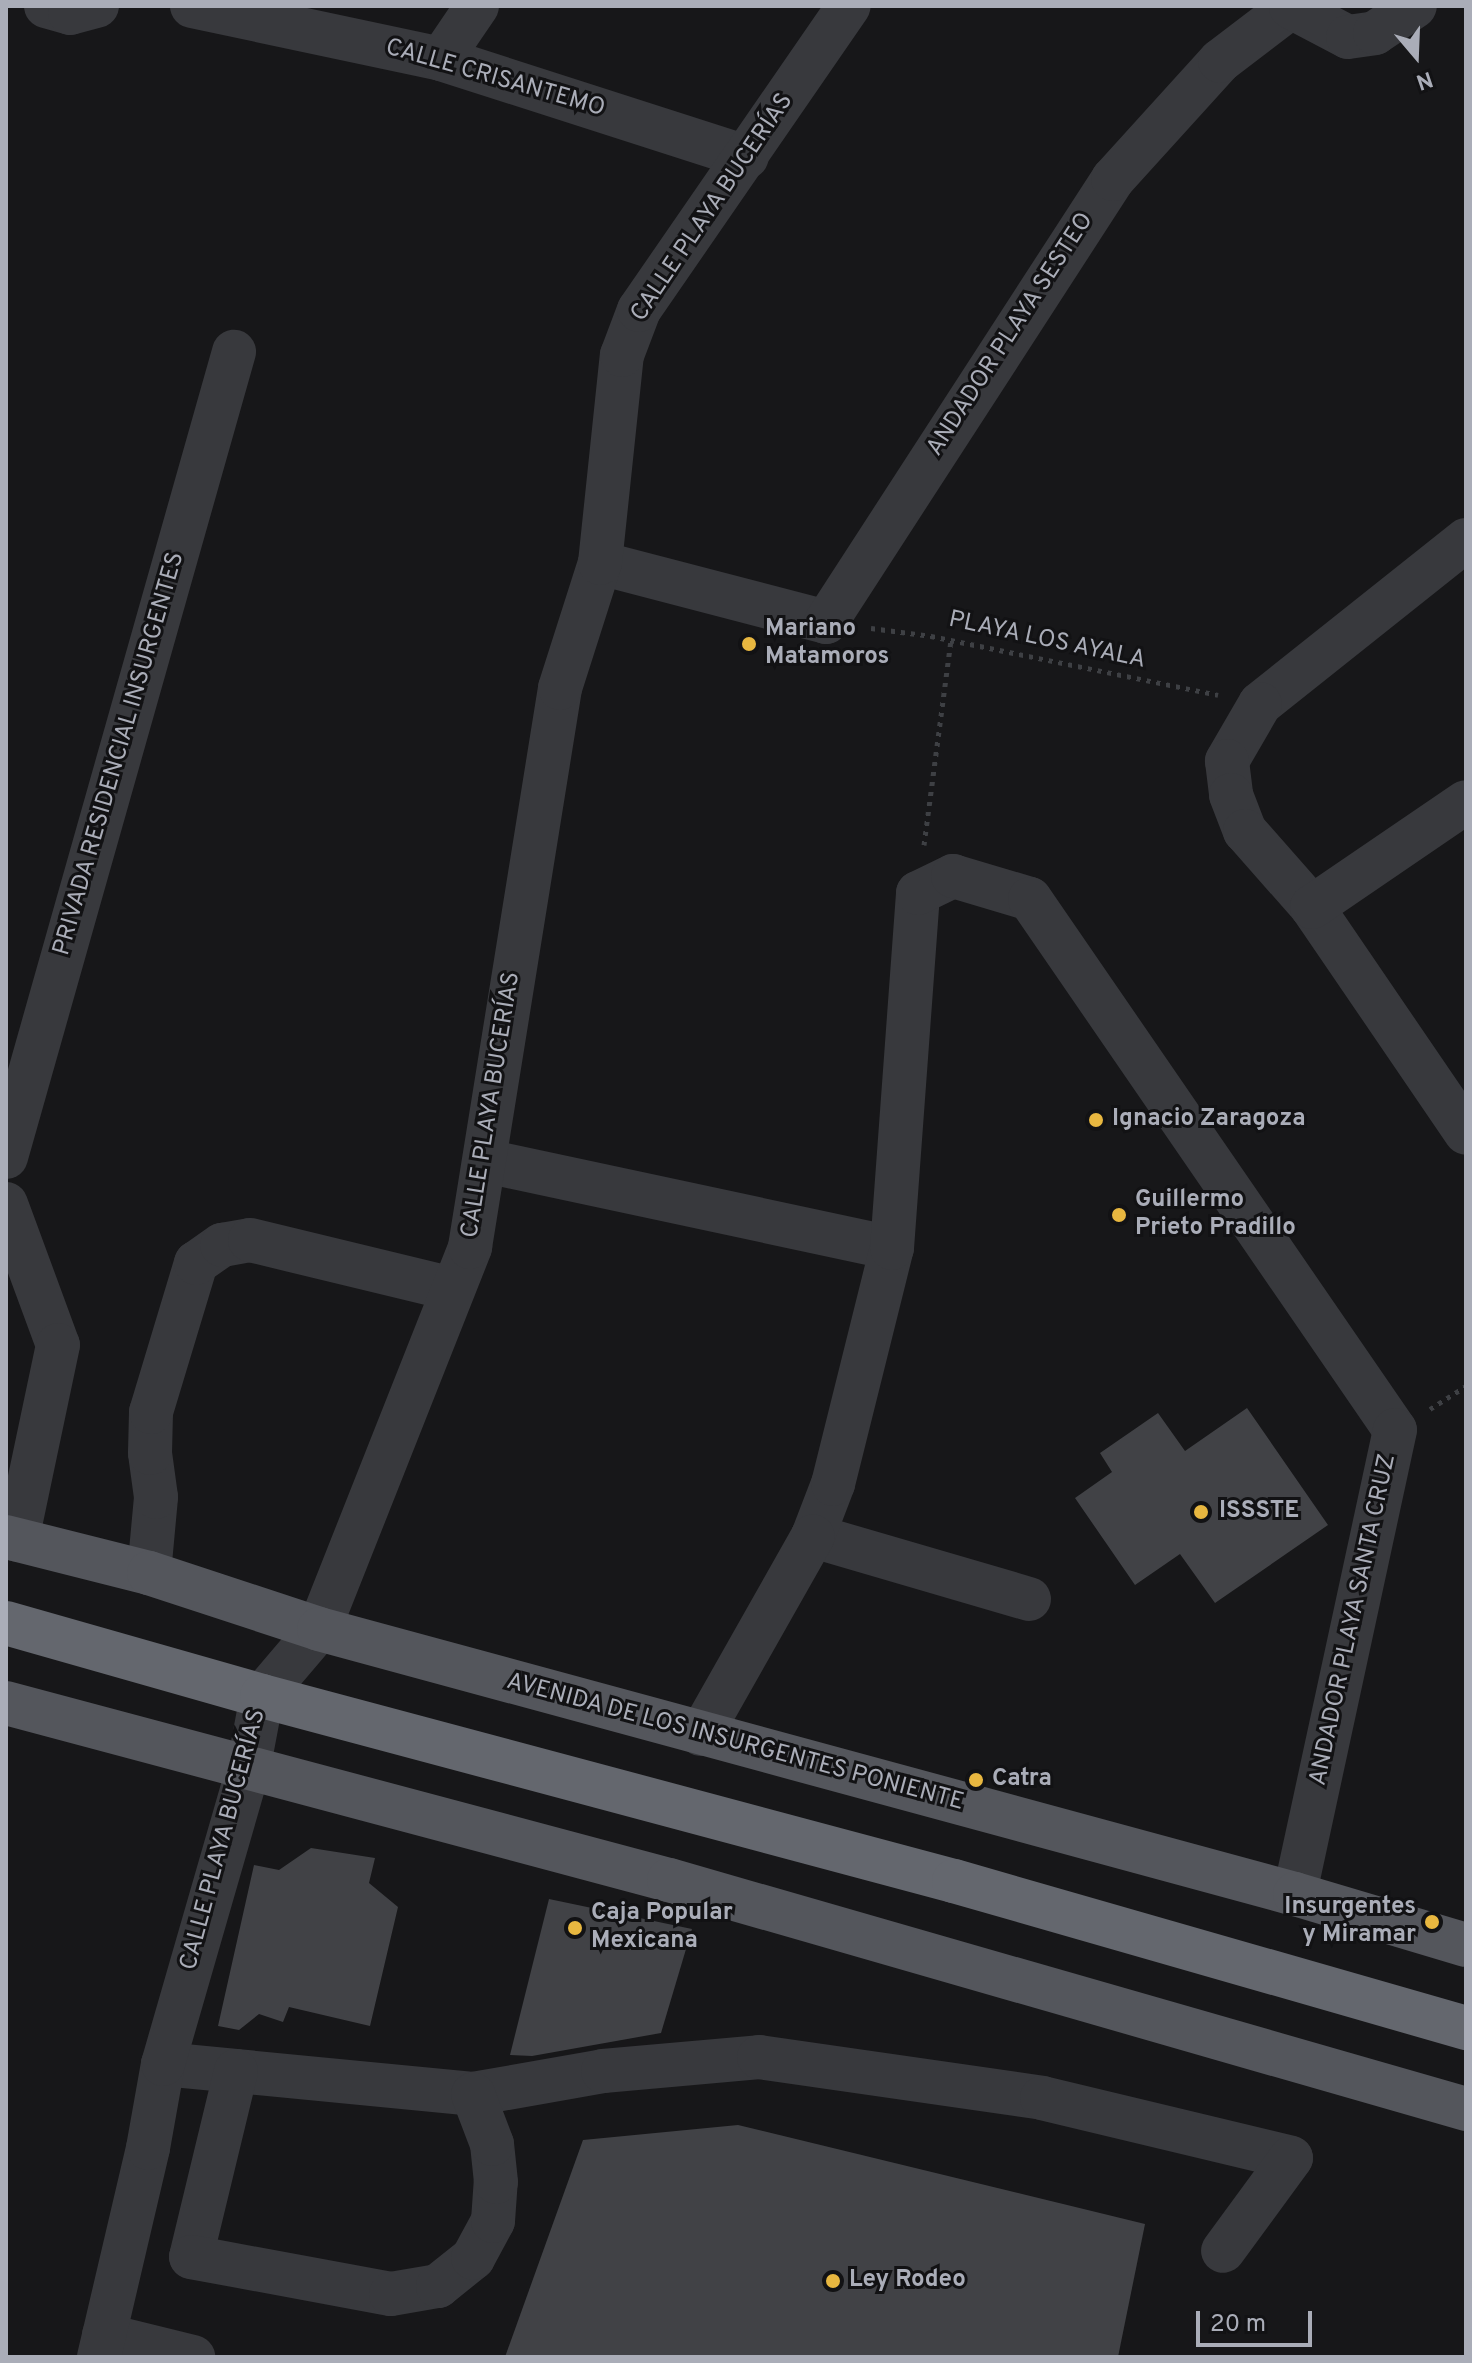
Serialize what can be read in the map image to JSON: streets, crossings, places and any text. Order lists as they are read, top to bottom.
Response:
{
  "streets": {
    "main road": ["AVENIDA DE LOS INSURGENTES PONIENTE"],
    "street": [
      "CALLE CRISANTEMO",
      "CALLE PLAYA BUCERÍAS",
      "ANDADOR PLAYA SESTEO",
      "PRIVADA RESIDENCIAL INSURGENTES",
      "ANDADOR PLAYA SANTA CRUZ"
    ],
    "path": ["PLAYA LOS AYALA"]
  },
  "crossings": [
    ["CALLE CRISANTEMO", "CALLE PLAYA BUCERÍAS"],
    ["CALLE PLAYA BUCERÍAS", "AVENIDA DE LOS INSURGENTES PONIENTE"],
    ["ANDADOR PLAYA SESTEO", "PLAYA LOS AYALA"],
    ["ANDADOR PLAYA SANTA CRUZ", "AVENIDA DE LOS INSURGENTES PONIENTE"]
  ],
  "places": [
    "Mariano Matamoros",
    "Ignacio Zaragoza",
    "Guillermo Prieto Pradillo",
    "ISSSTE",
    "Catra",
    "Insurgentes y Miramar",
    "Caja Popular Mexicana",
    "Ley Rodeo"
  ],
  "scale_bar": "20 m",
  "north": "bottom"
}
